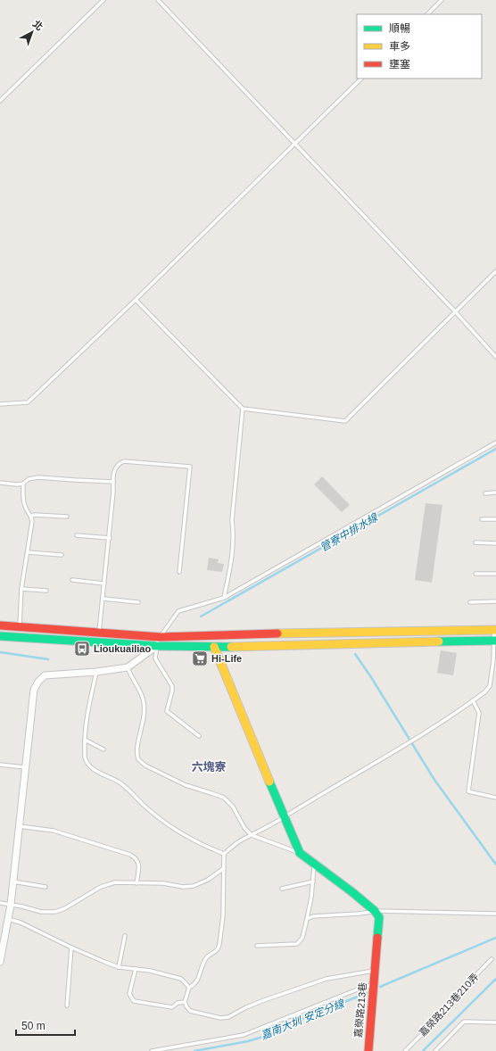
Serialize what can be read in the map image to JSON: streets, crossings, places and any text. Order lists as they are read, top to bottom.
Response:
{
  "streets": {
    "main road": ["嘉榮路213巷"],
    "lane": ["嘉榮路213巷210弄"]
  },
  "districts": ["六塊寮"],
  "water": ["管寮中排水線", "嘉南大圳 安定分線"],
  "places": {
    "bus stop": ["Lioukuailiao"],
    "supermarket": ["Hi-Life"]
  },
  "legend": ["順暢", "車多", "壅塞"],
  "scale_bar": "50 m",
  "north": "top right"
}
